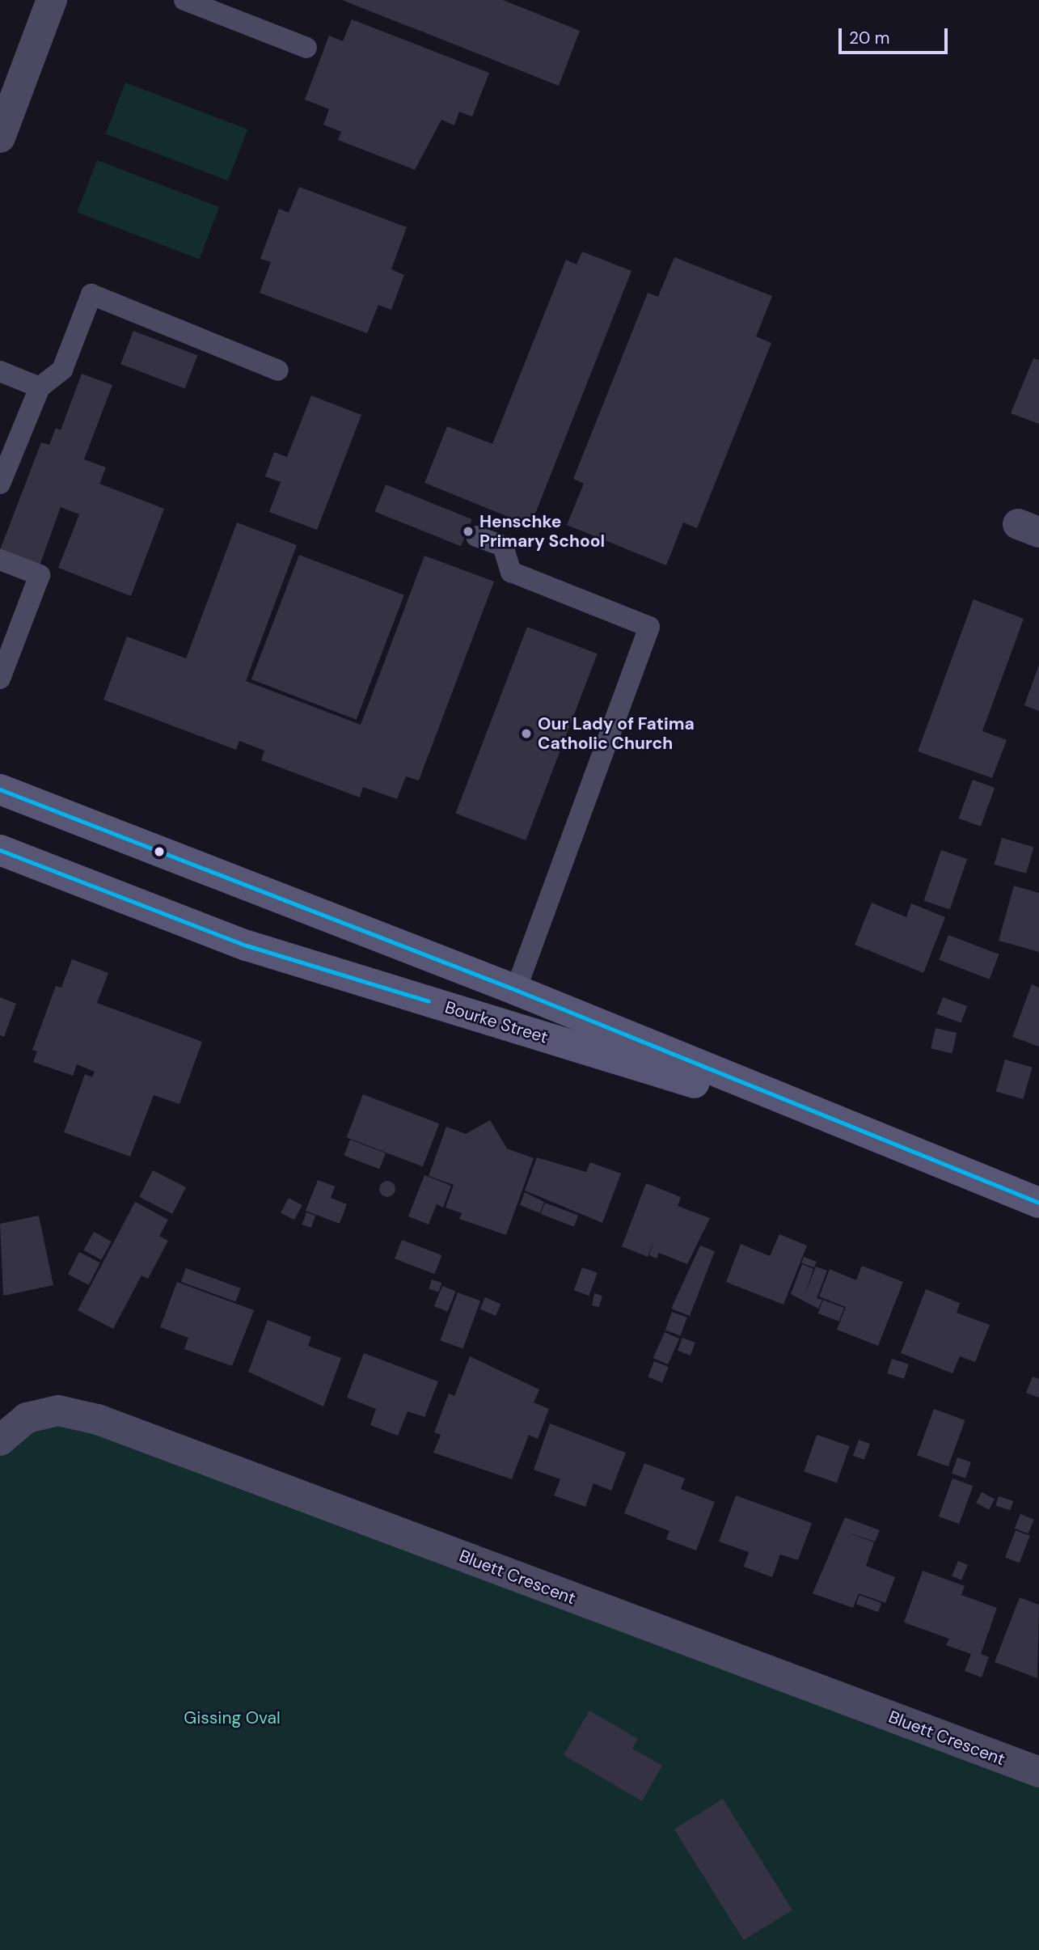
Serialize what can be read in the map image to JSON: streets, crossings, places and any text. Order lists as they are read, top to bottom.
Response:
{
  "streets": {
    "main road": ["Bourke Street"],
    "street": ["Bluett Crescent"]
  },
  "parks": ["Gissing Oval"],
  "places": ["Henschke Primary School", "Our Lady of Fatima Catholic Church"],
  "scale_bar": "20 m"
}
